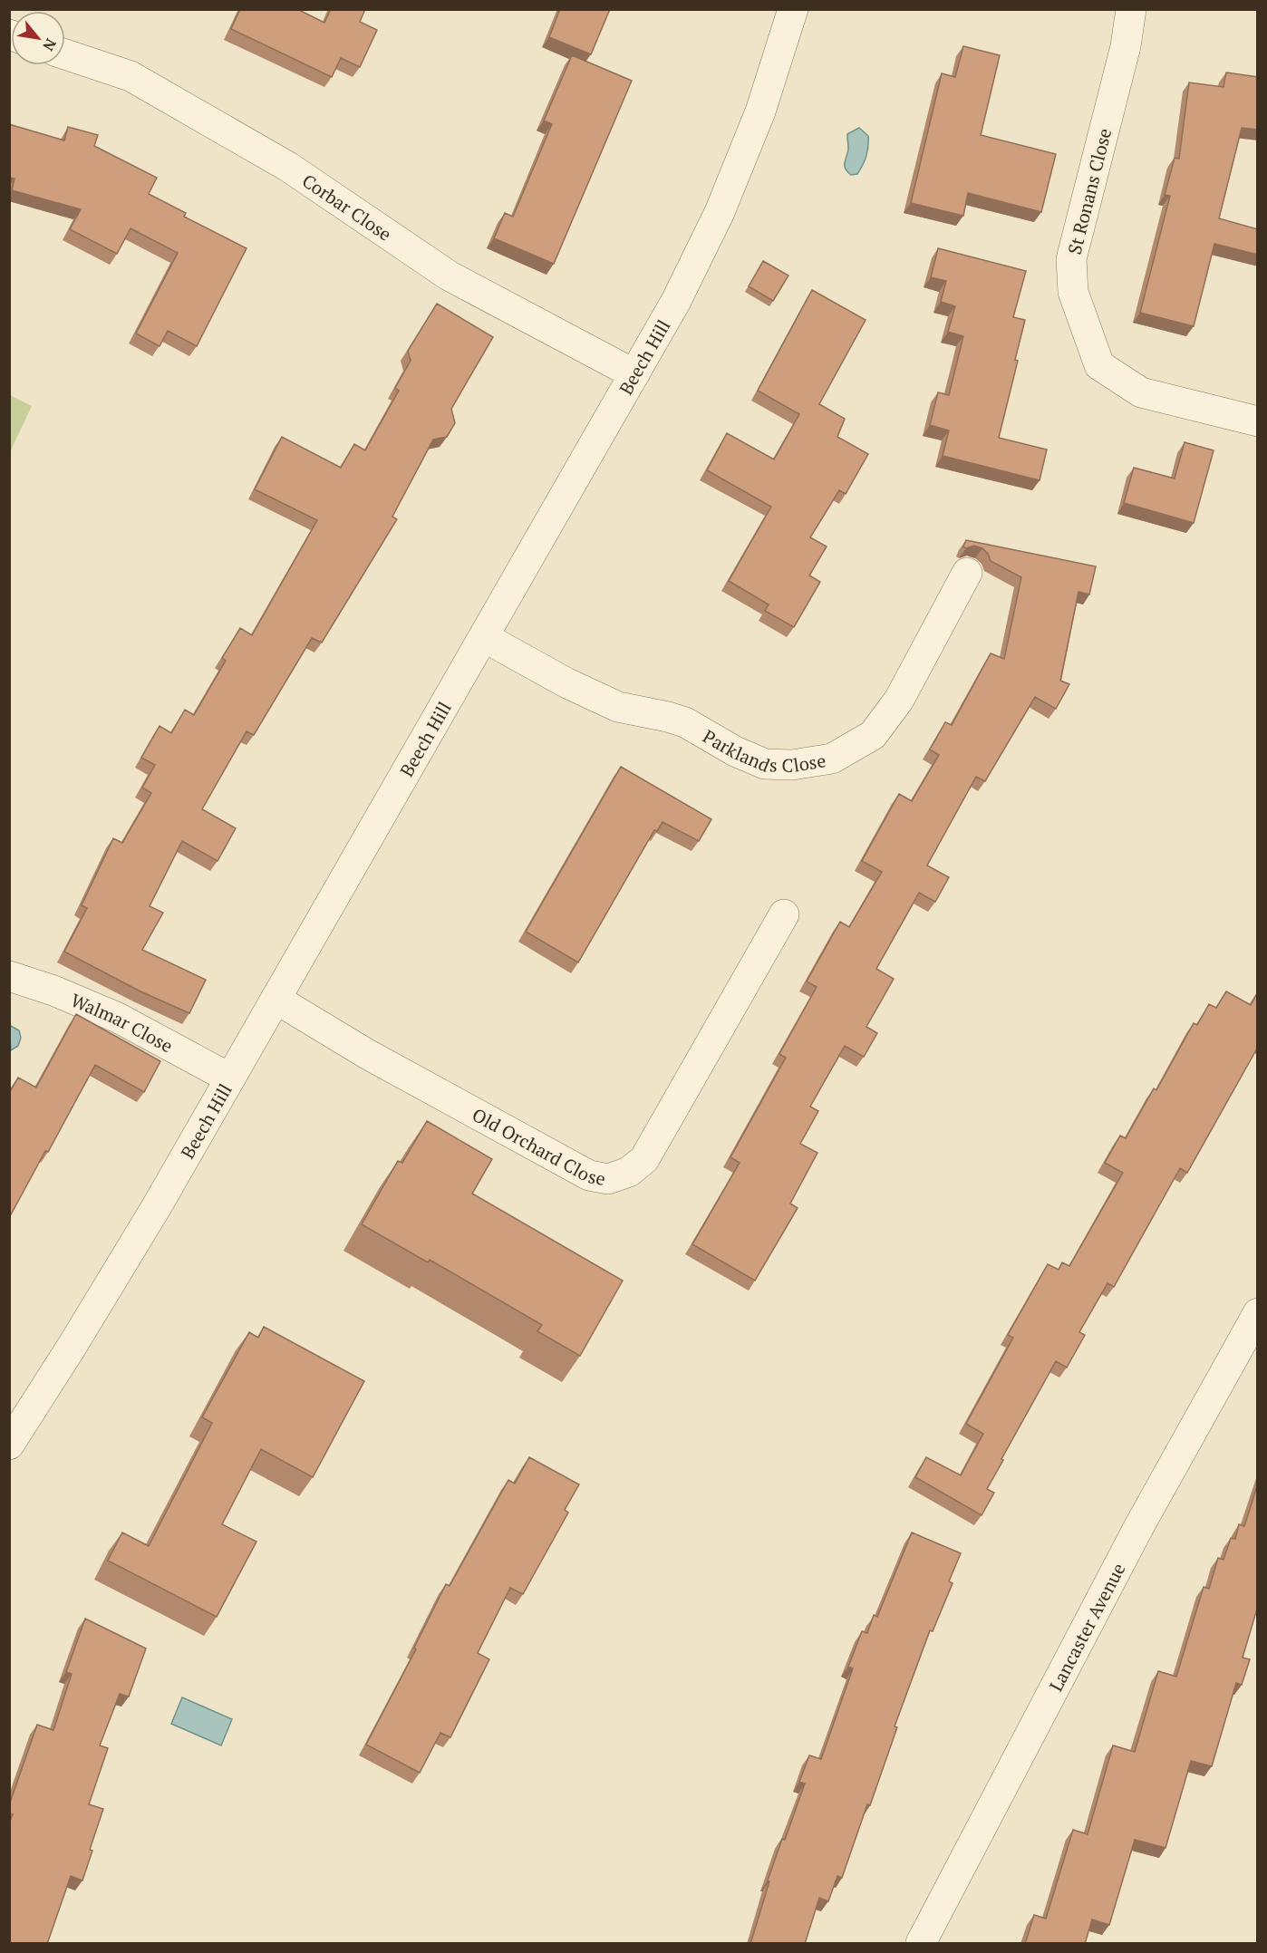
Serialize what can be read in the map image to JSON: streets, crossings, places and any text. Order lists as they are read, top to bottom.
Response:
{
  "streets": {
    "street": [
      "St Ronans Close",
      "Corbar Close",
      "Beech Hill",
      "Parklands Close",
      "Walmar Close",
      "Old Orchard Close",
      "Lancaster Avenue"
    ]
  },
  "crossings": [
    ["Corbar Close", "Beech Hill"],
    ["Beech Hill", "Parklands Close"],
    ["Beech Hill", "Walmar Close"],
    ["Beech Hill", "Old Orchard Close"]
  ],
  "north": "bottom right"
}
